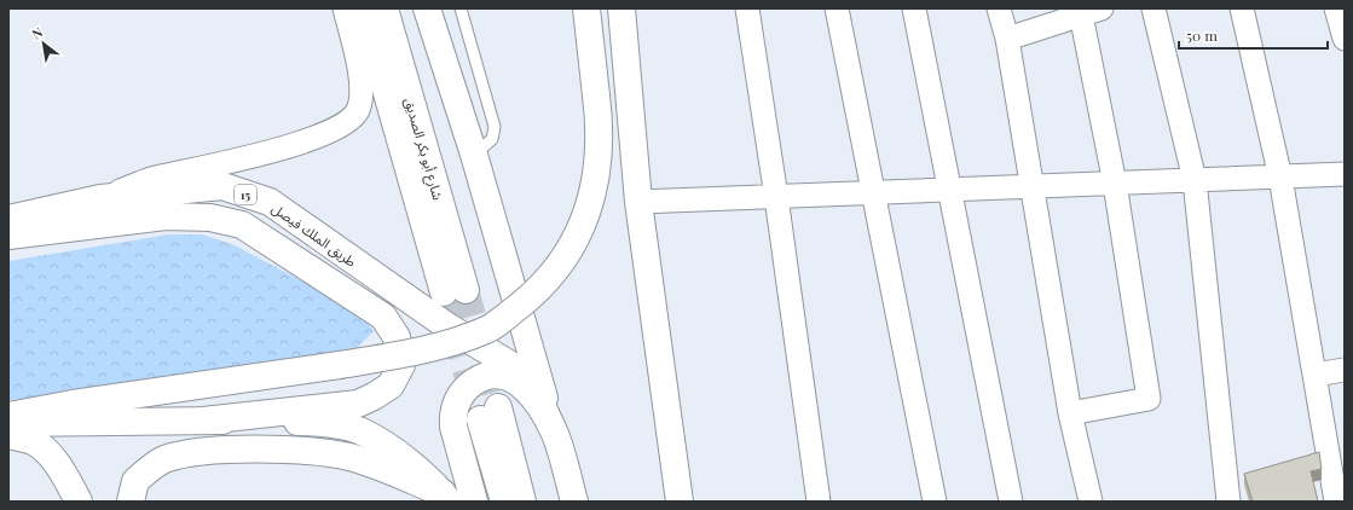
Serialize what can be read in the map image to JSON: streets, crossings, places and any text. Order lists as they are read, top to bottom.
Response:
{
  "streets": {
    "main road": ["شارع أبو بكر الصديق", "15", "طريق الملك فيصل"]
  },
  "scale_bar": "50 m",
  "north": "top left"
}
